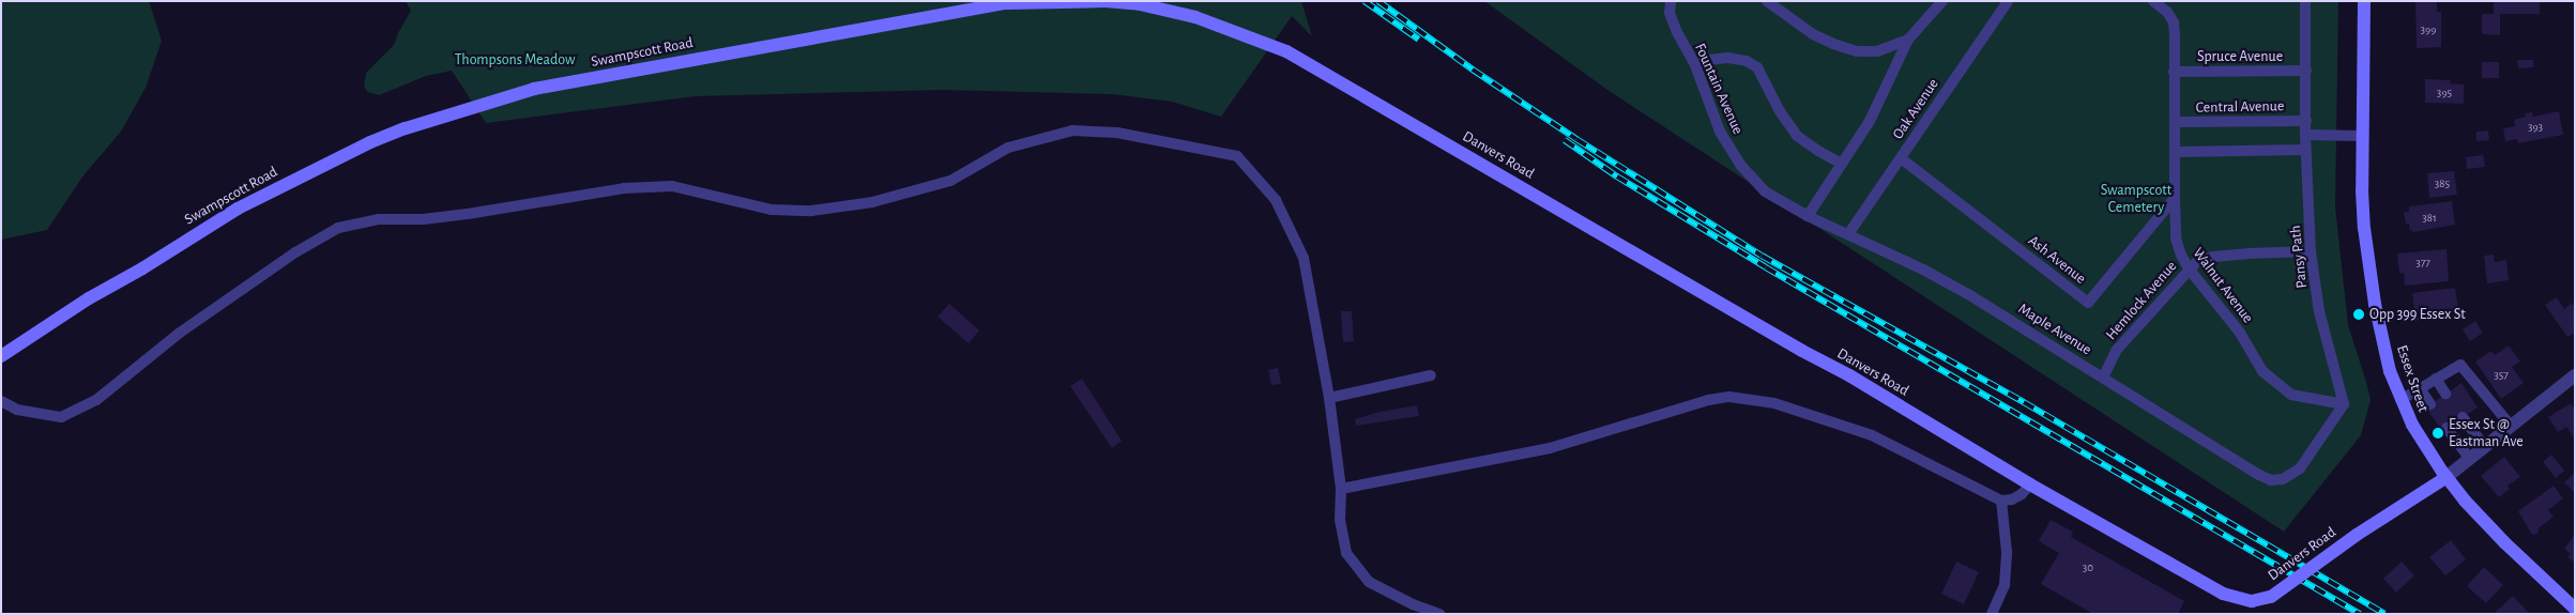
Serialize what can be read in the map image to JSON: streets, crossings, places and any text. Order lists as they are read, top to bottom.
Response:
{
  "streets": {
    "street": ["Swampscott Road", "Danvers Road", "Essex Street"],
    "lane": [
      "Spruce Avenue",
      "Fountain Avenue",
      "Central Avenue",
      "Oak Avenue",
      "Pansy Path",
      "Ash Avenue",
      "Walnut Avenue",
      "Hemlock Avenue",
      "Maple Avenue"
    ]
  },
  "crossings": [
    ["Swampscott Road", "Danvers Road"],
    ["Spruce Avenue", "Pansy Path"],
    ["Spruce Avenue", "Walnut Avenue"],
    ["Fountain Avenue", "Maple Avenue"],
    ["Central Avenue", "Pansy Path"],
    ["Central Avenue", "Walnut Avenue"],
    ["Oak Avenue", "Ash Avenue"],
    ["Oak Avenue", "Maple Avenue"],
    ["Danvers Road", "Essex Street"],
    ["Pansy Path", "Walnut Avenue"],
    ["Pansy Path", "Hemlock Avenue"],
    ["Pansy Path", "Maple Avenue"],
    ["Ash Avenue", "Walnut Avenue"],
    ["Walnut Avenue", "Hemlock Avenue"],
    ["Walnut Avenue", "Maple Avenue"],
    ["Hemlock Avenue", "Maple Avenue"]
  ],
  "parks": ["Thompsons Meadow", "Swampscott Cemetery"],
  "places": ["Opp 399 Essex St", "Essex St @ Eastman Ave"],
  "house_numbers": [
    "399",
    "395",
    "393",
    "385",
    "381",
    "377",
    "357",
    "30"
  ]
}
